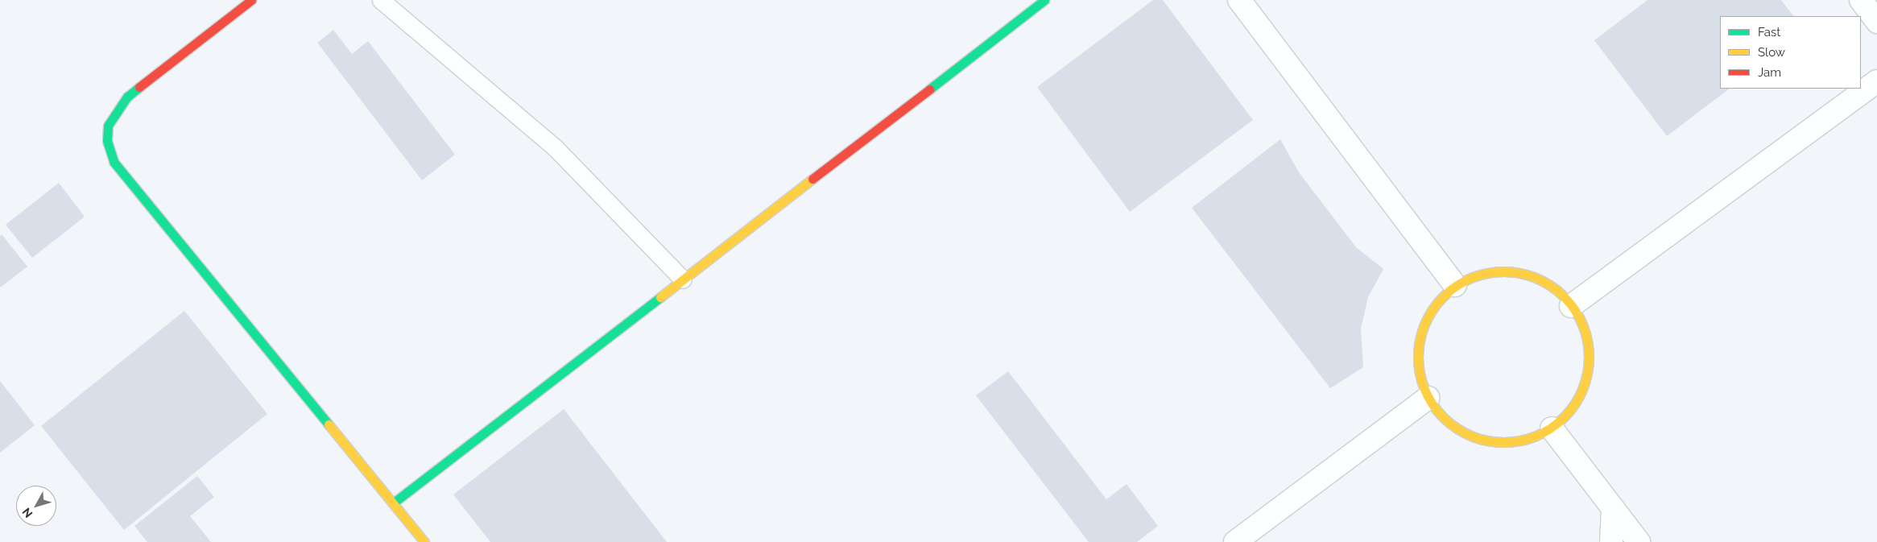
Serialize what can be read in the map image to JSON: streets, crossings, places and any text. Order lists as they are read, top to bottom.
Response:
{
  "legend": ["Fast", "Slow", "Jam"],
  "north": "bottom left"
}
